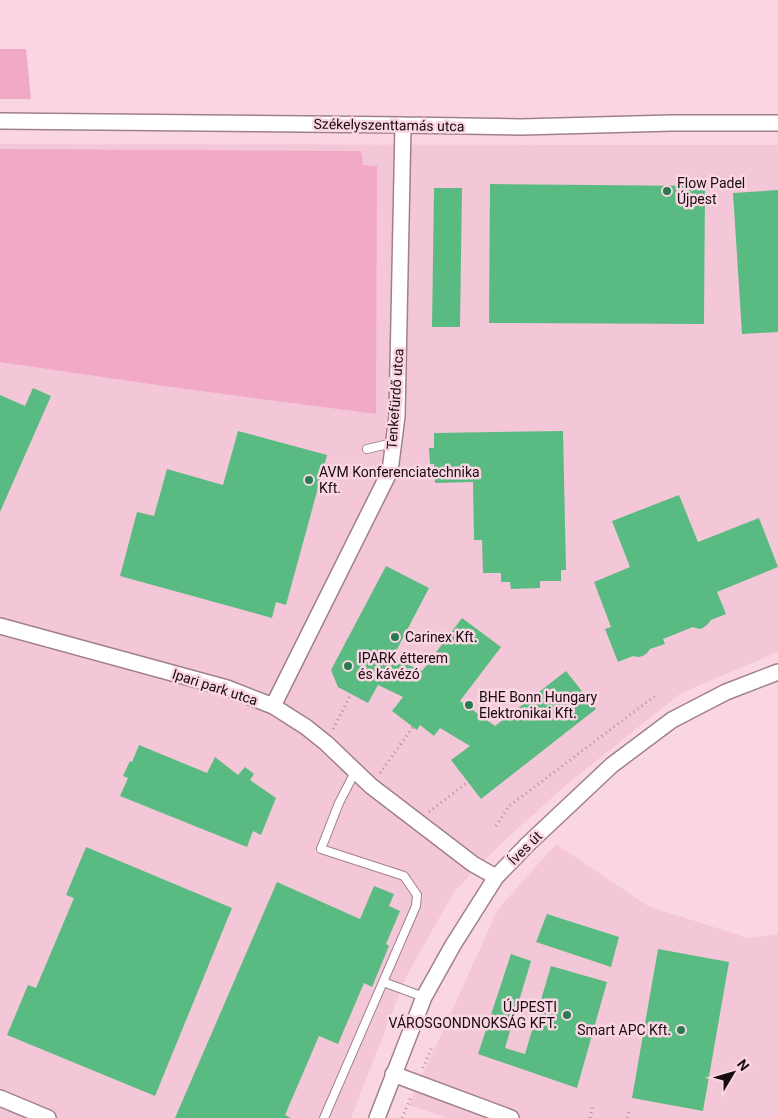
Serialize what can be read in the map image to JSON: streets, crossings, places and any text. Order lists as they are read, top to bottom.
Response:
{
  "streets": {
    "street": [
      "Székelyszenttamás utca",
      "Tenkefürdő utca",
      "Ipari park utca",
      "Íves út"
    ]
  },
  "crossings": [
    ["Székelyszenttamás utca", "Tenkefürdő utca"],
    ["Tenkefürdő utca", "Ipari park utca"],
    ["Ipari park utca", "Íves út"]
  ],
  "places": [
    "Flow Padel Újpest",
    "AVM Konferenciatechnika Kft.",
    "Carinex Kft.",
    "IPARK étterem és kávézó",
    "BHE Bonn Hungary Elektronikai Kft.",
    "ÚJPESTI VÁROSGONDNOKSÁG KFT.",
    "Smart APC Kft."
  ],
  "north": "top right"
}
